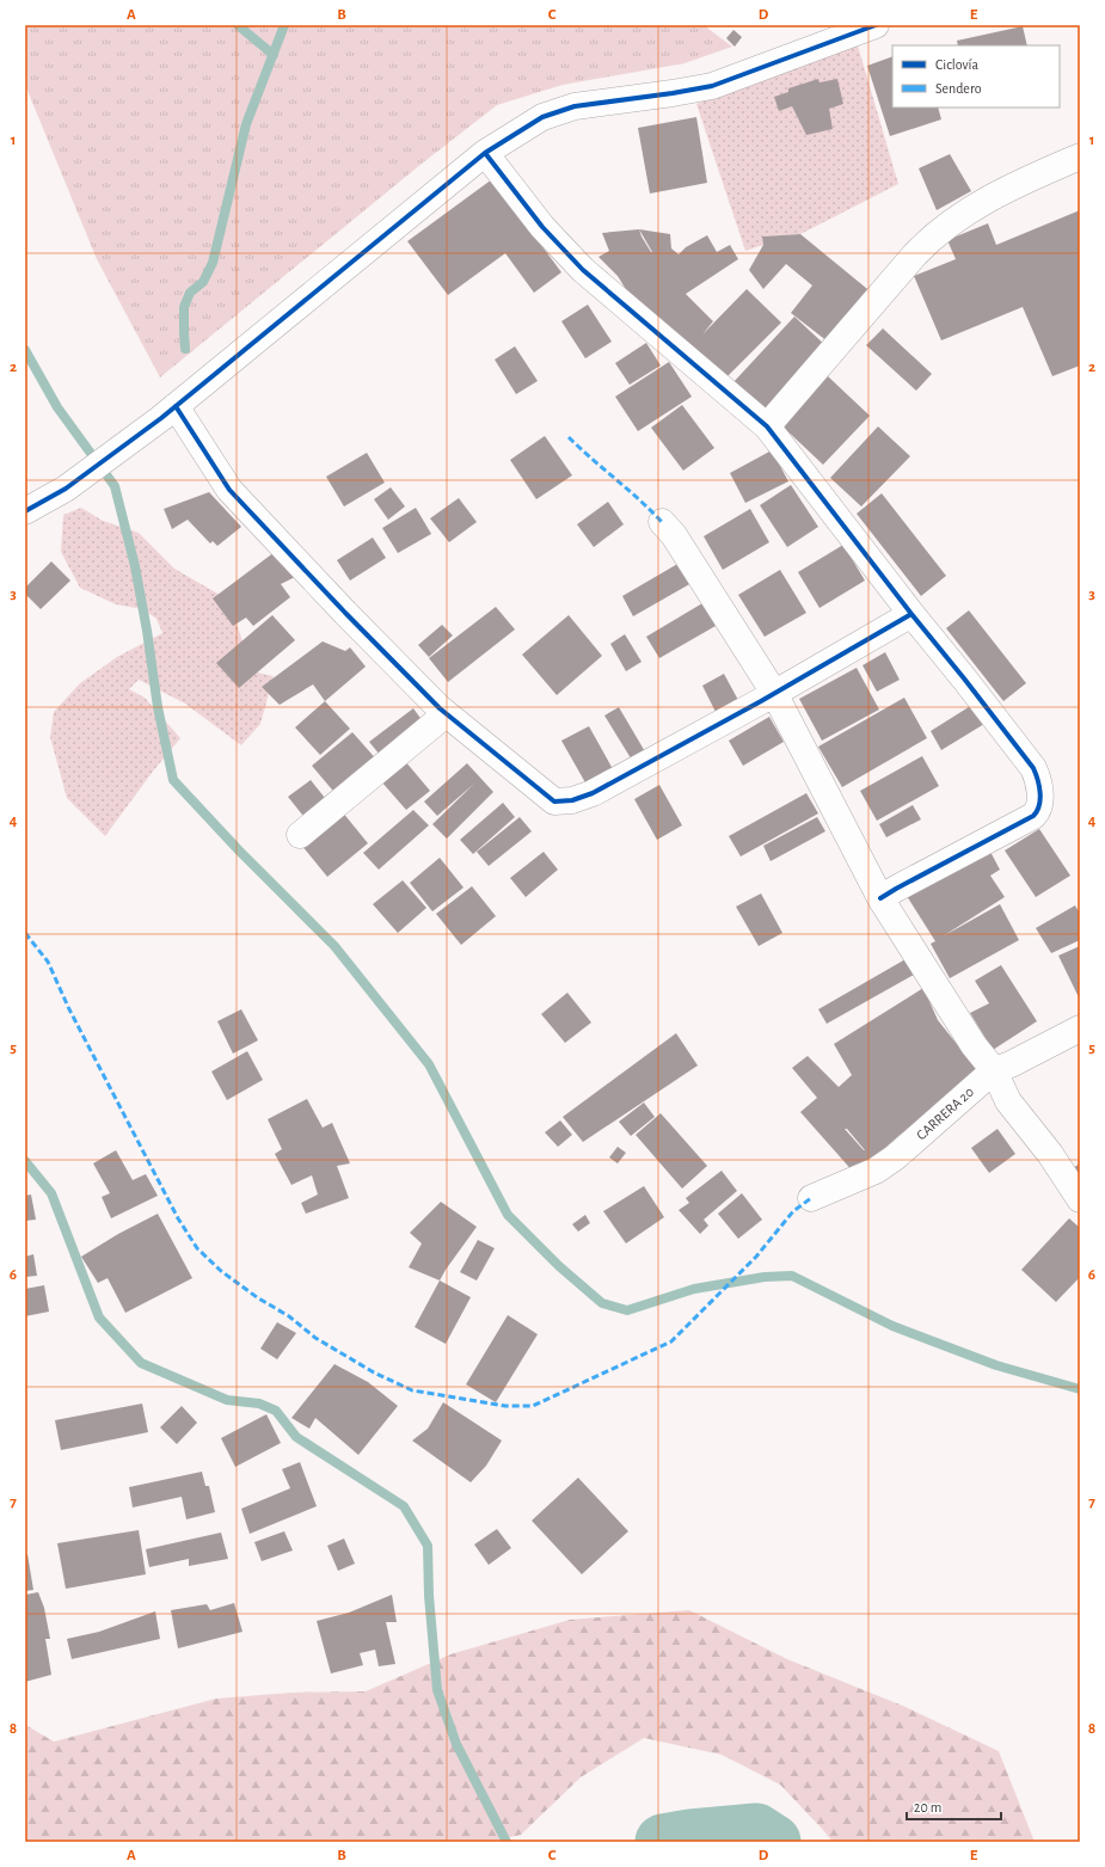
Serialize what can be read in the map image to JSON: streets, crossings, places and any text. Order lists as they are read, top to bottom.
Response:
{
  "streets": {
    "street": ["CARRERA 20"]
  },
  "legend": ["Ciclovía", "Sendero"],
  "scale_bar": "20 m",
  "grid": {
    "columns": [
      "A",
      "B",
      "C",
      "D",
      "E"
    ],
    "rows": [
      "1",
      "2",
      "3",
      "4",
      "5",
      "6",
      "7",
      "8"
    ]
  }
}
